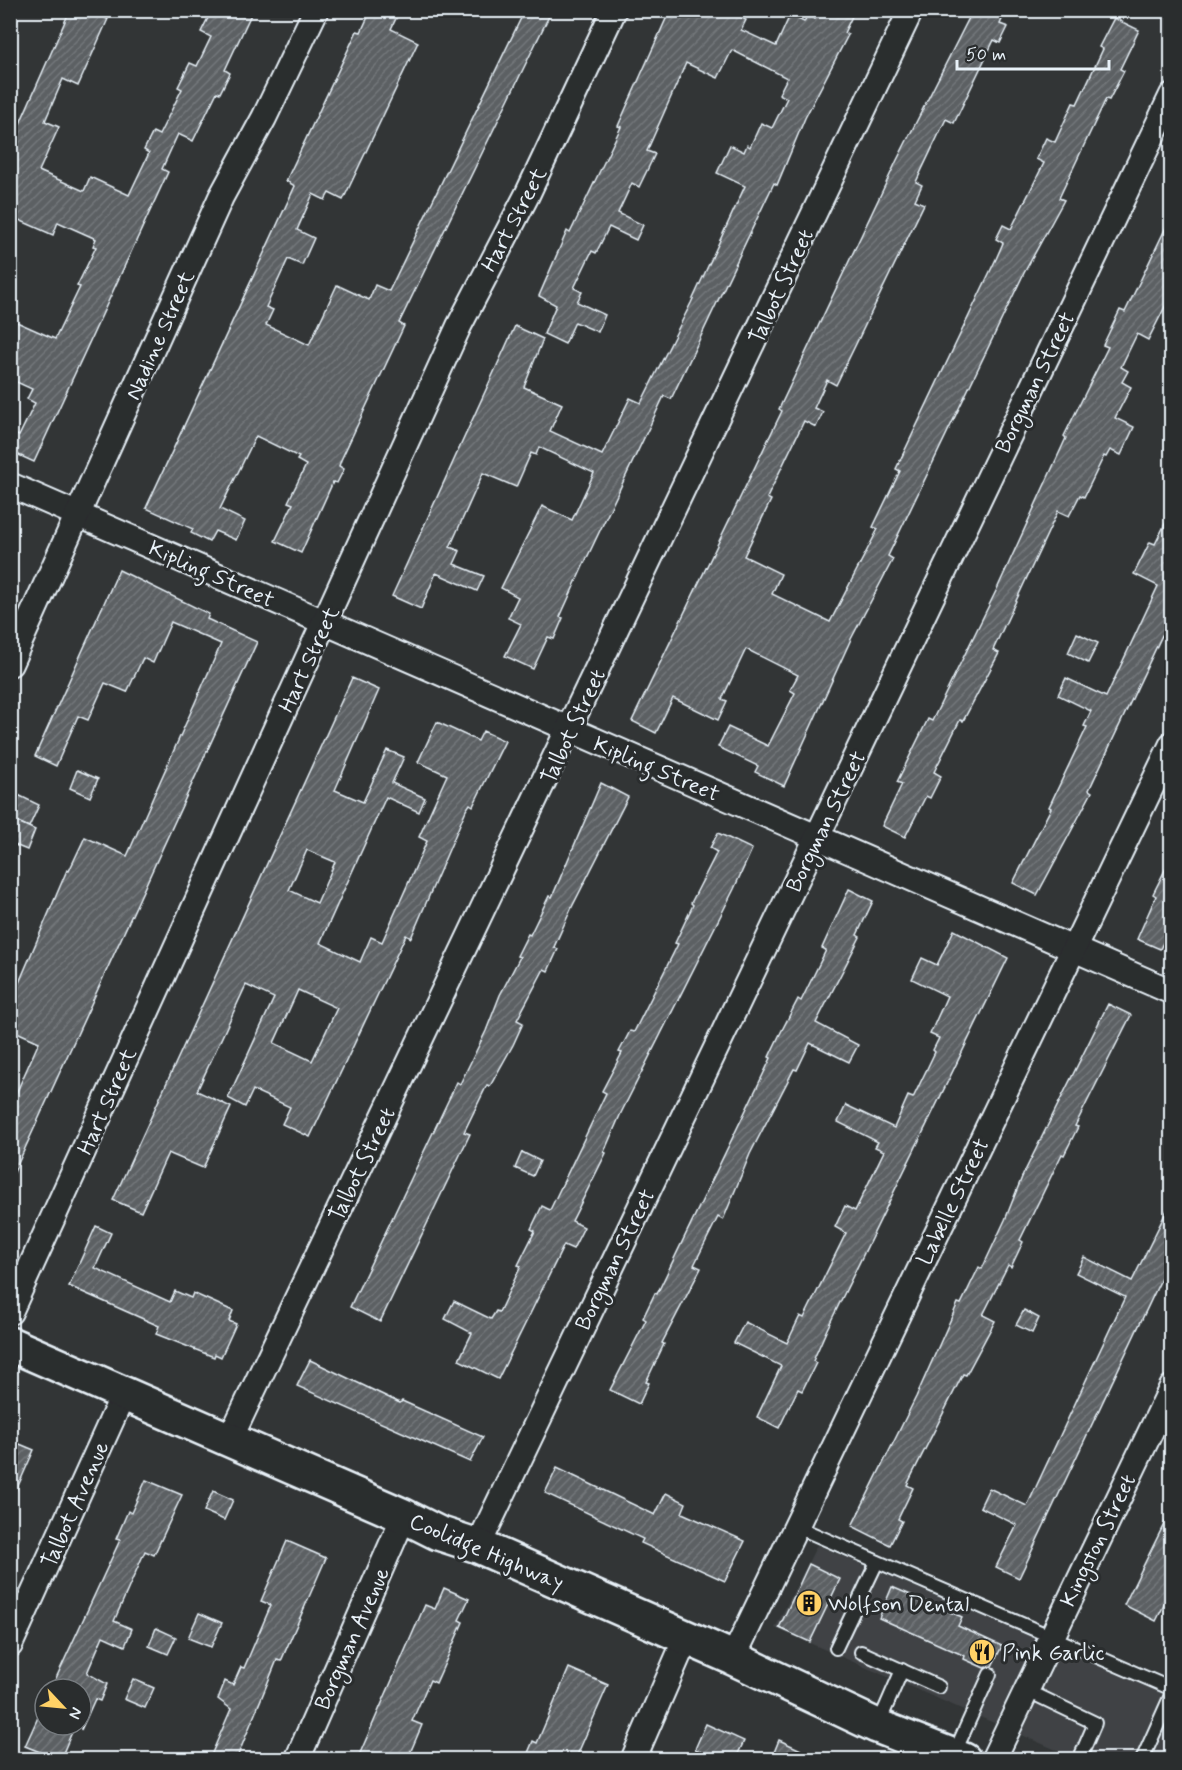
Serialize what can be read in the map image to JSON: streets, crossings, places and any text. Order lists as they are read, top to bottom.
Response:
{
  "streets": {
    "main road": ["Coolidge Highway"],
    "street": [
      "Hart Street",
      "Talbot Street",
      "Nadine Street",
      "Borgman Street",
      "Kipling Street",
      "Labelle Street",
      "Talbot Avenue",
      "Kingston Street",
      "Borgman Avenue"
    ]
  },
  "crossings": [
    ["Hart Street", "Kipling Street"],
    ["Talbot Street", "Kipling Street"],
    ["Talbot Street", "Coolidge Highway"],
    ["Nadine Street", "Kipling Street"],
    ["Borgman Street", "Kipling Street"],
    ["Borgman Street", "Coolidge Highway"],
    ["Kipling Street", "Labelle Street"],
    ["Labelle Street", "Coolidge Highway"],
    ["Talbot Avenue", "Coolidge Highway"],
    ["Coolidge Highway", "Borgman Avenue"]
  ],
  "places": {
    "building": ["Wolfson Dental"],
    "restaurant": ["Pink Garlic"]
  },
  "scale_bar": "50 m",
  "north": "bottom right"
}
